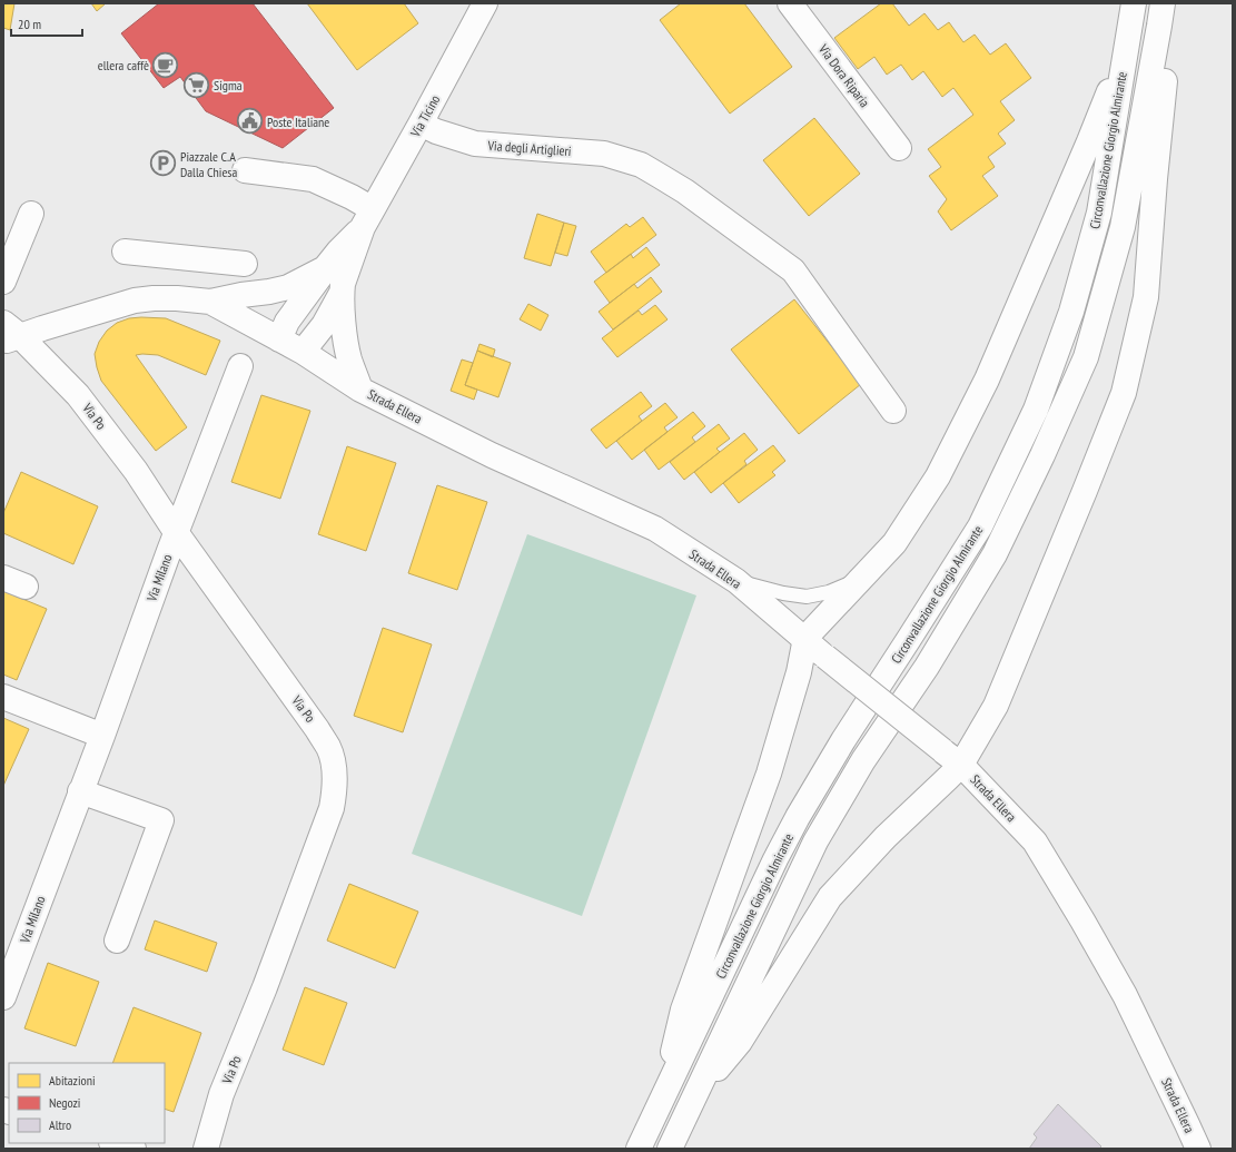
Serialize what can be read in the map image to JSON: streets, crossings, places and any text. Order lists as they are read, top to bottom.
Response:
{
  "streets": {
    "main road": [
      "Via Dora Riparia",
      "Via Ticino",
      "Via degli Artiglieri",
      "Circonvallazione Giorgio Almirante",
      "Strada Ellera",
      "Via Po",
      "Via Milano"
    ]
  },
  "crossings": [
    ["Via Ticino", "Via degli Artiglieri"],
    ["Strada Ellera", "Via Po"],
    ["Via Po", "Via Milano"]
  ],
  "places": {
    "cafe": ["ellera caffè"],
    "supermarket": ["Sigma"],
    "public building": ["Poste Italiane"],
    "parking": ["Piazzale C.A Dalla Chiesa"]
  },
  "legend": ["Abitazioni", "Negozi", "Altro"],
  "scale_bar": "20 m"
}
